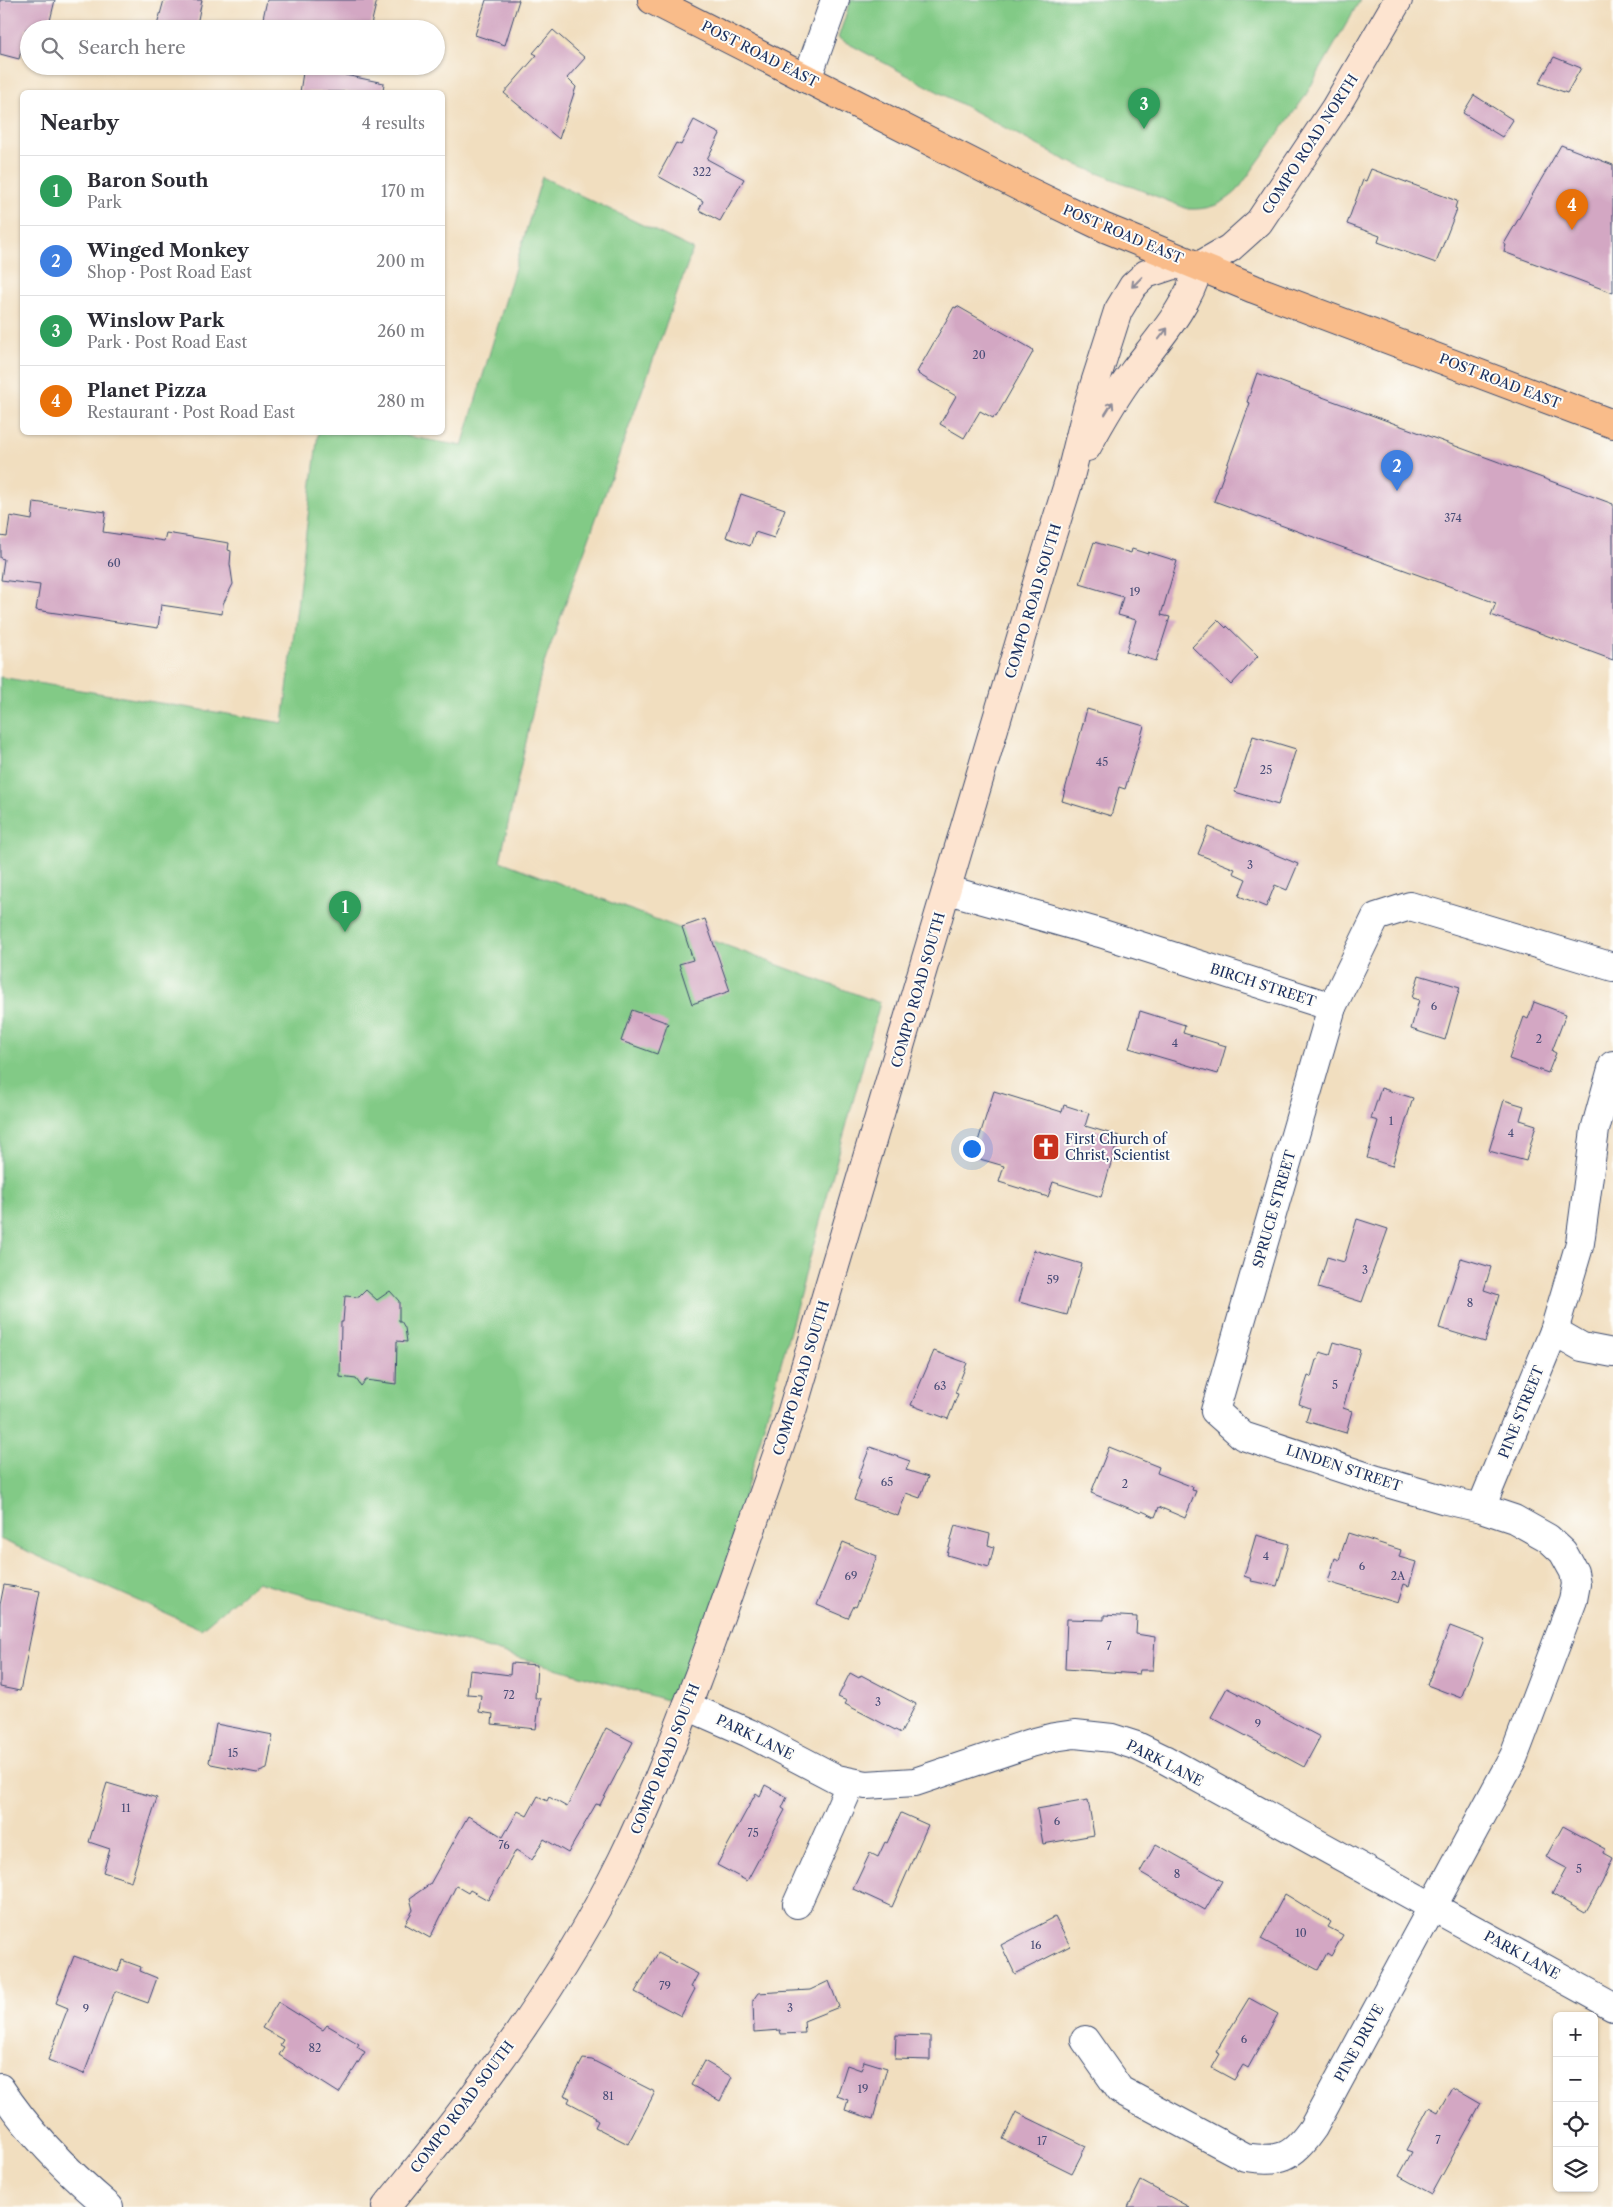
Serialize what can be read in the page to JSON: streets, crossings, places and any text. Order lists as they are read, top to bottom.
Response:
{
  "streets": {
    "main road": ["POST ROAD EAST", "COMPO ROAD NORTH", "COMPO ROAD SOUTH"],
    "street": [
      "BIRCH STREET",
      "SPRUCE STREET",
      "PINE STREET",
      "LINDEN STREET",
      "PARK LANE",
      "PINE DRIVE"
    ]
  },
  "crossings": [
    ["POST ROAD EAST", "COMPO ROAD NORTH"],
    ["POST ROAD EAST", "COMPO ROAD SOUTH"],
    ["COMPO ROAD NORTH", "COMPO ROAD SOUTH"],
    ["COMPO ROAD SOUTH", "BIRCH STREET"],
    ["COMPO ROAD SOUTH", "PARK LANE"],
    ["BIRCH STREET", "SPRUCE STREET"],
    ["SPRUCE STREET", "LINDEN STREET"],
    ["PINE STREET", "LINDEN STREET"],
    ["PINE STREET", "PINE DRIVE"],
    ["LINDEN STREET", "PINE DRIVE"],
    ["PARK LANE", "PINE DRIVE"]
  ],
  "places": {
    "church": ["First Church of Christ, Scientist"]
  },
  "house_numbers": [
    "322",
    "20",
    "374",
    "60",
    "19",
    "45",
    "25",
    "3",
    "6",
    "2",
    "4",
    "1",
    "4",
    "3",
    "59",
    "8",
    "5",
    "63",
    "65",
    "2",
    "4",
    "6",
    "69",
    "2A",
    "7",
    "72",
    "3",
    "9",
    "15",
    "11",
    "6",
    "75",
    "76",
    "5",
    "8",
    "10",
    "16",
    "79",
    "3",
    "9",
    "6",
    "82",
    "19",
    "81",
    "7",
    "17"
  ],
  "page": {
    "search": "Search here",
    "pins": [
      "3",
      "4",
      "2",
      "1"
    ],
    "heading": ["Nearby", "4 results"],
    "list": [
      {
        "mark": "1",
        "name": "Baron South",
        "note": "Park",
        "value": "170 m"
      },
      {
        "mark": "2",
        "name": "Winged Monkey",
        "note": "Shop · Post Road East",
        "value": "200 m"
      },
      {
        "mark": "3",
        "name": "Winslow Park",
        "note": "Park · Post Road East",
        "value": "260 m"
      },
      {
        "mark": "4",
        "name": "Planet Pizza",
        "note": "Restaurant · Post Road East",
        "value": "280 m"
      }
    ],
    "map_buttons": ["+", "−"]
  }
}
